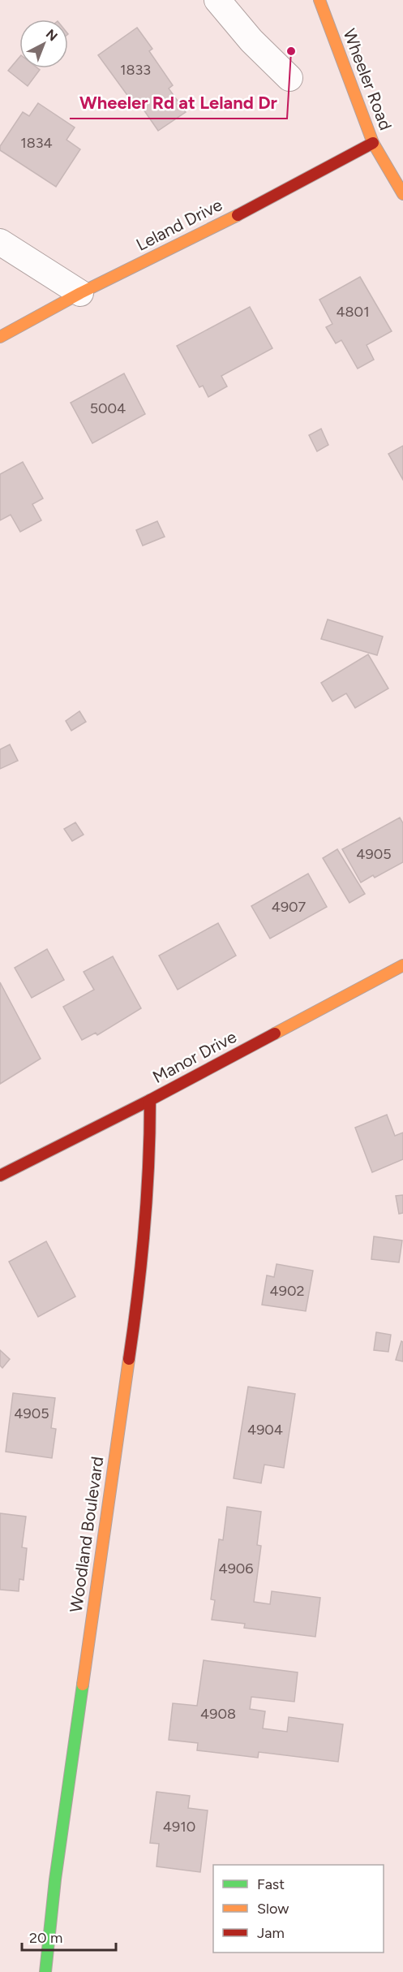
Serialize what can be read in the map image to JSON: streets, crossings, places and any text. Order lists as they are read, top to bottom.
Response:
{
  "streets": {
    "street": [
      "Wheeler Road",
      "Leland Drive",
      "Manor Drive",
      "Woodland Boulevard"
    ]
  },
  "crossings": [
    ["Wheeler Road", "Leland Drive"],
    ["Manor Drive", "Woodland Boulevard"]
  ],
  "places": ["Wheeler Rd at Leland Dr"],
  "house_numbers": [
    "1833",
    "1834",
    "4801",
    "5004",
    "4905",
    "4907",
    "4902",
    "4905",
    "4904",
    "4906",
    "4908",
    "4910"
  ],
  "legend": ["Fast", "Slow", "Jam"],
  "scale_bar": "20 m",
  "north": "top right"
}
